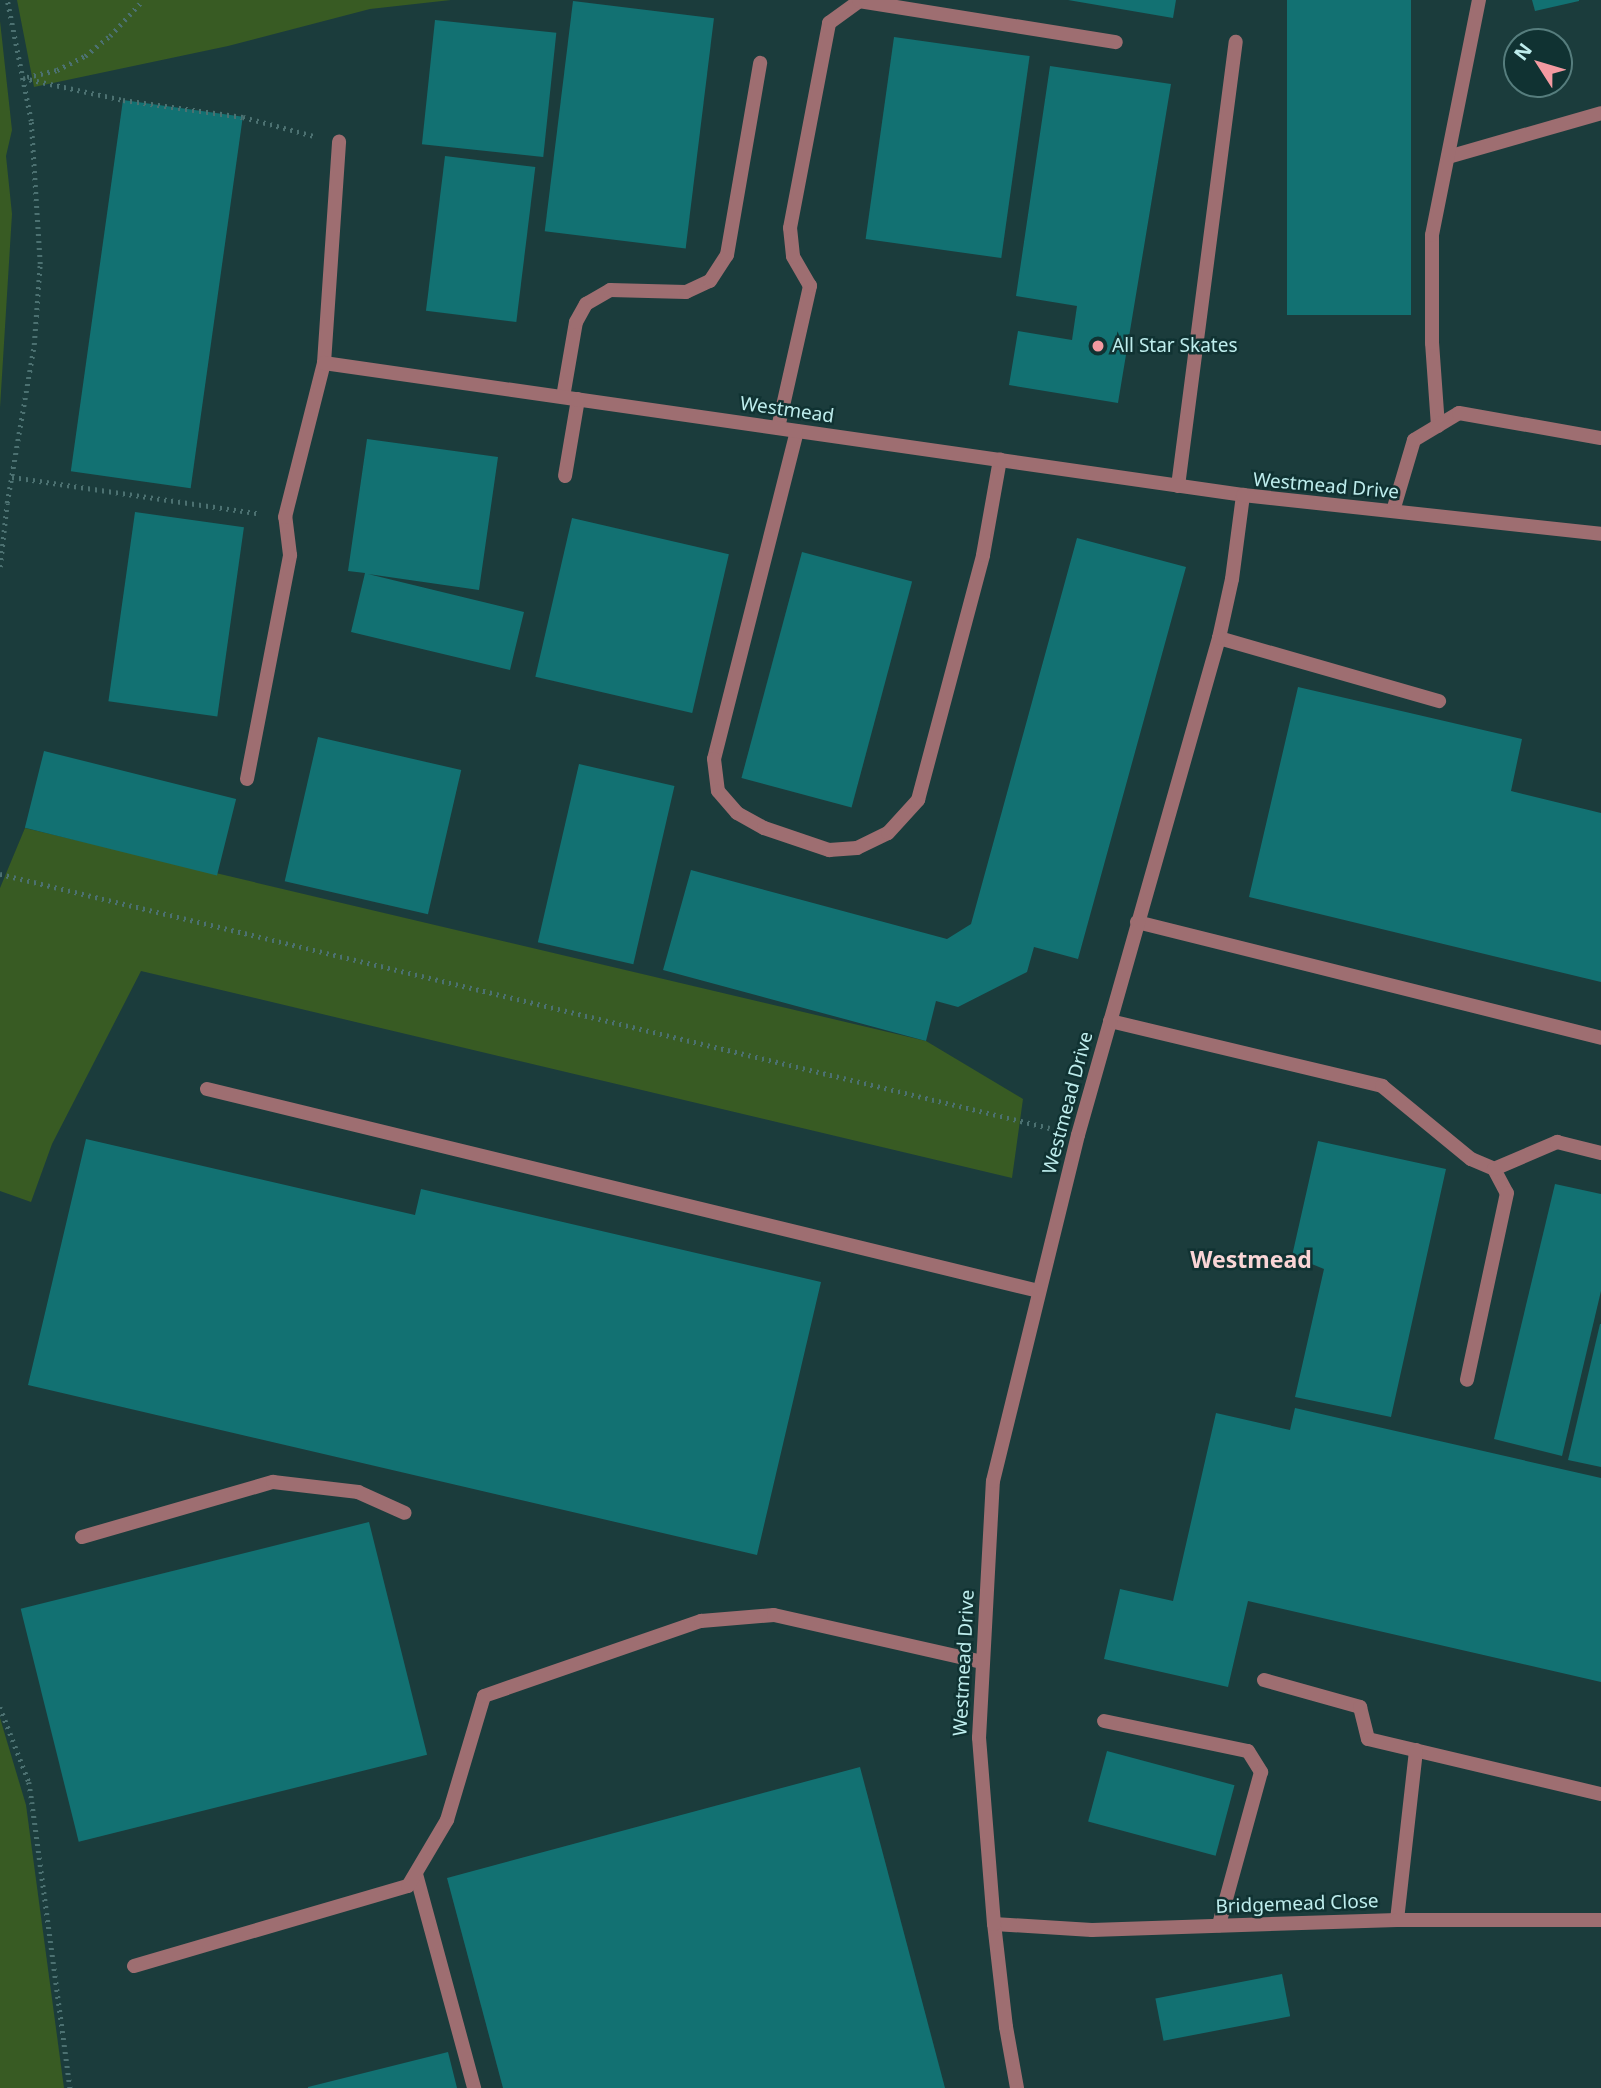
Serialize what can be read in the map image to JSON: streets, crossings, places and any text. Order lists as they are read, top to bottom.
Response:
{
  "streets": {
    "street": ["Westmead", "Westmead Drive", "Bridgemead Close"]
  },
  "crossings": [
    ["Westmead", "Westmead Drive"],
    ["Westmead Drive", "Bridgemead Close"]
  ],
  "districts": ["Westmead"],
  "places": ["All Star Skates"],
  "north": "top left"
}
